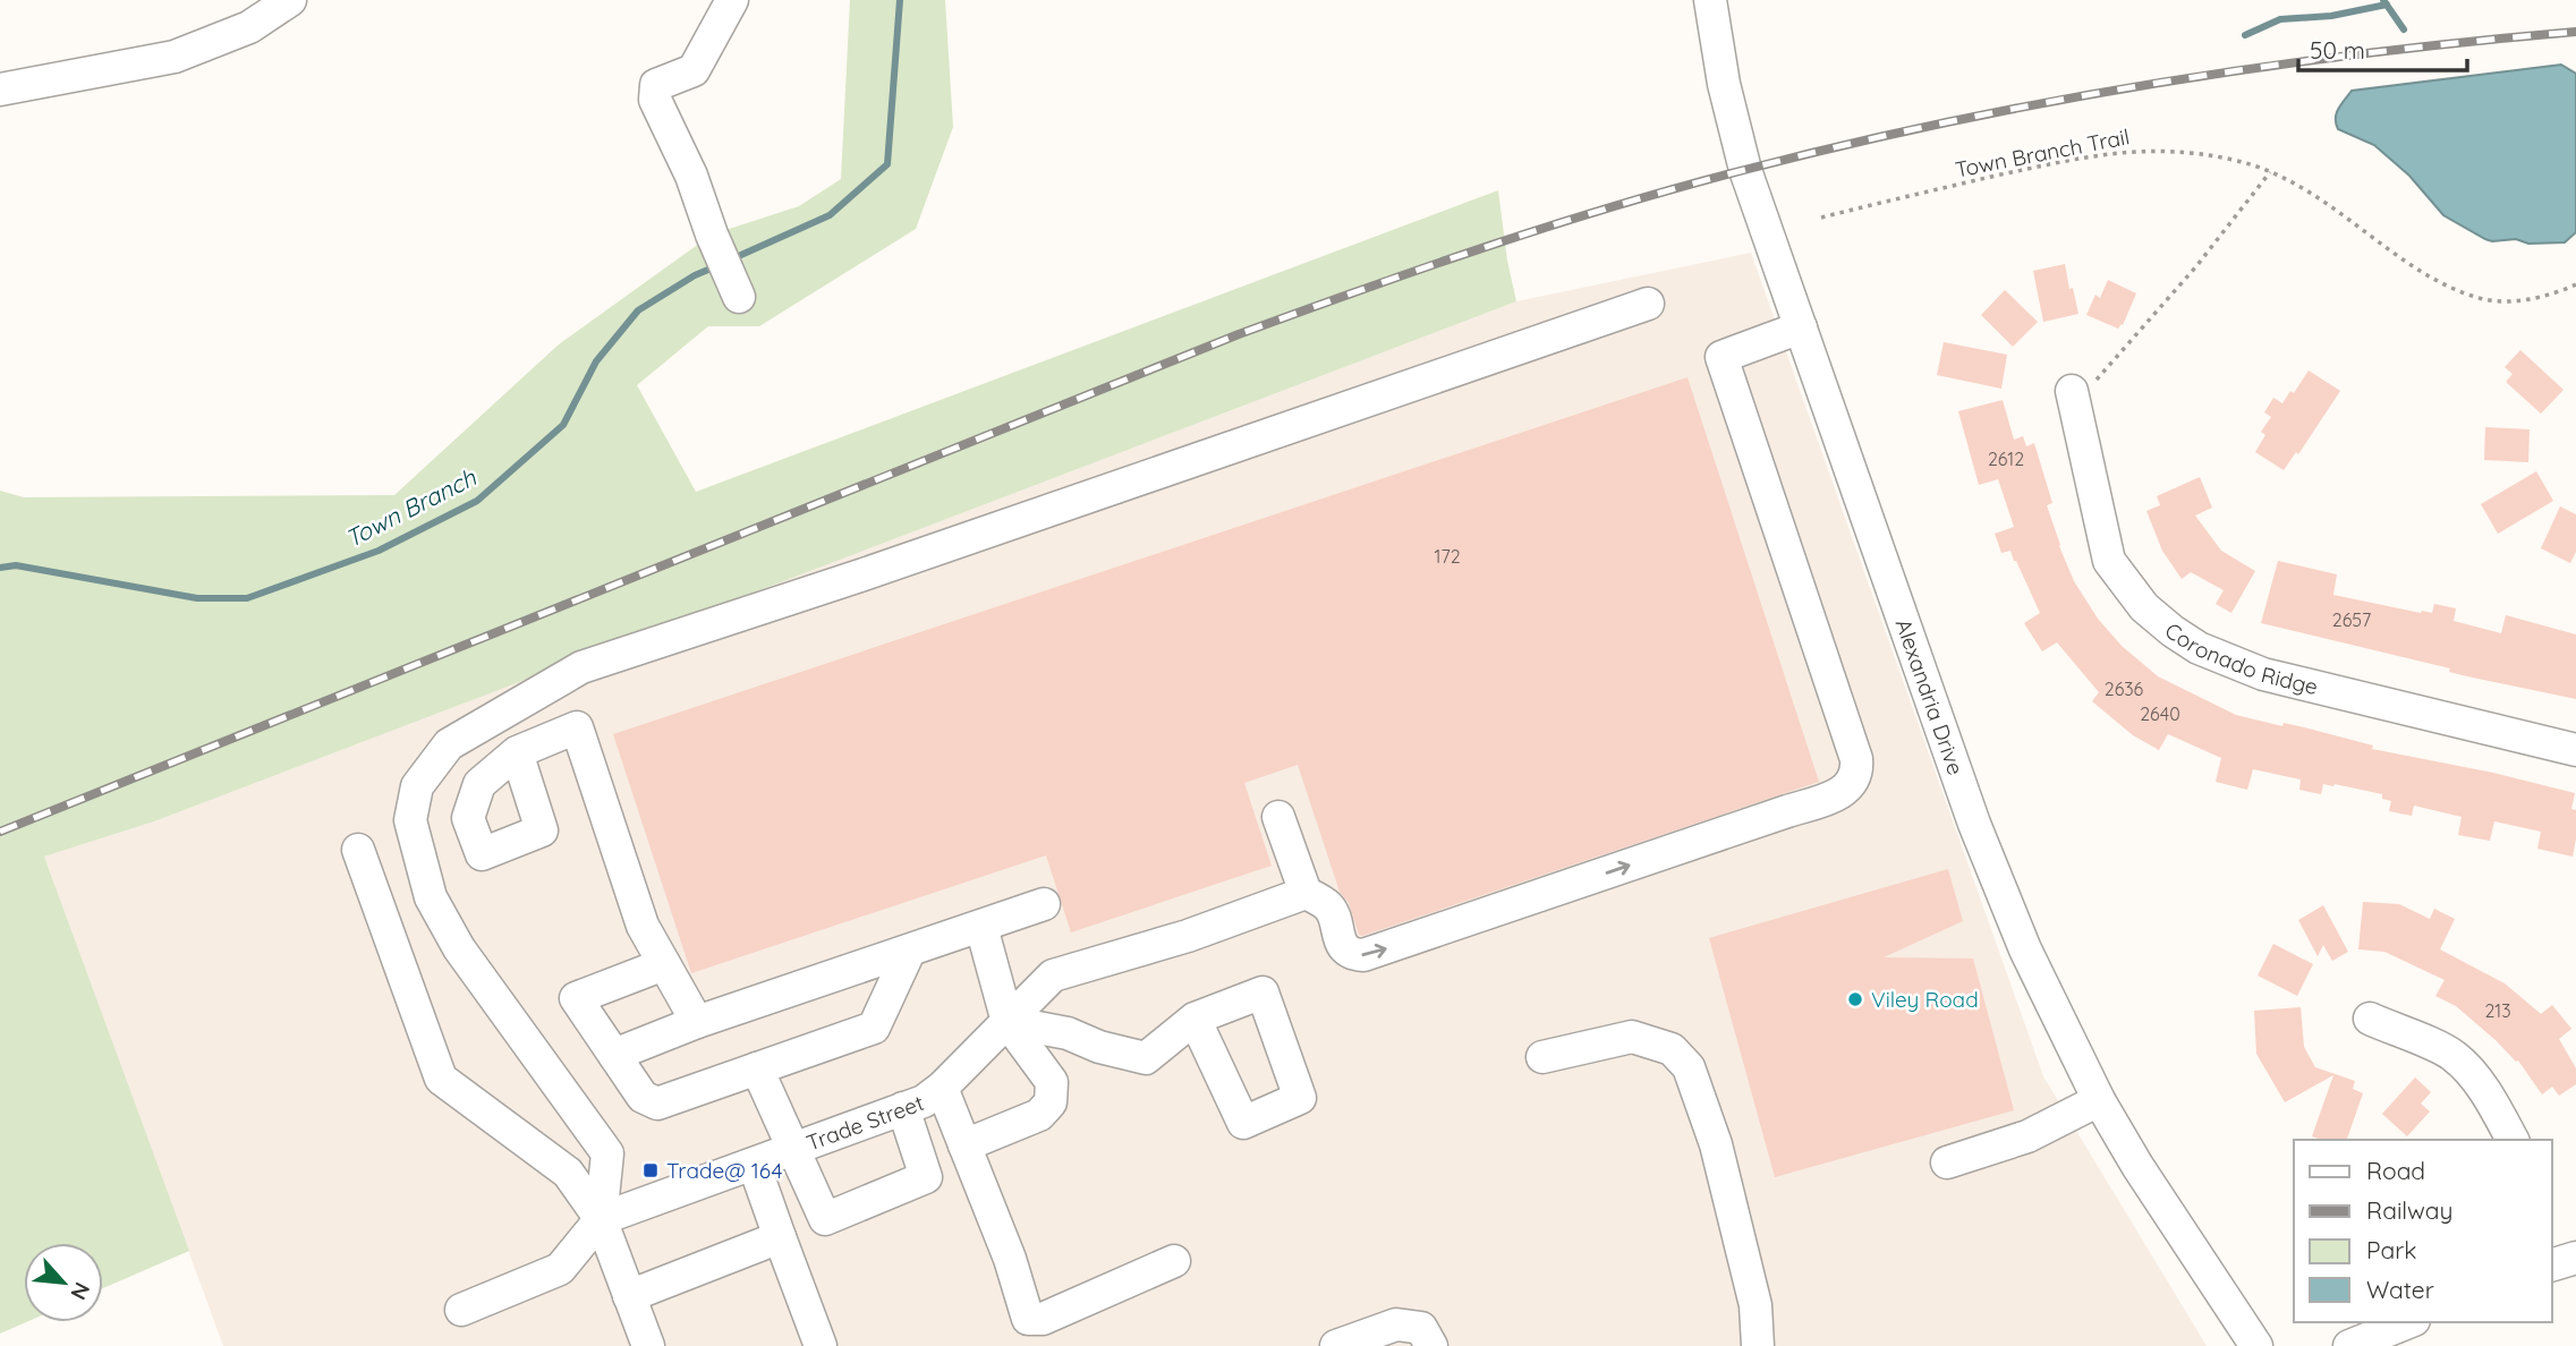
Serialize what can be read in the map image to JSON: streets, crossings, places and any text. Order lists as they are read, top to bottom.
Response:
{
  "streets": {
    "street": ["Coronado Ridge", "Alexandria Drive", "Trade Street"],
    "path": ["Town Branch Trail"]
  },
  "water": ["Town Branch"],
  "places": {
    "other": ["Viley Road"],
    "transit": ["Trade@ 164"]
  },
  "house_numbers": [
    "2612",
    "172",
    "2657",
    "2636",
    "2640",
    "213"
  ],
  "legend": [
    "Road",
    "Railway",
    "Park",
    "Water"
  ],
  "scale_bar": "50 m",
  "north": "bottom right"
}
